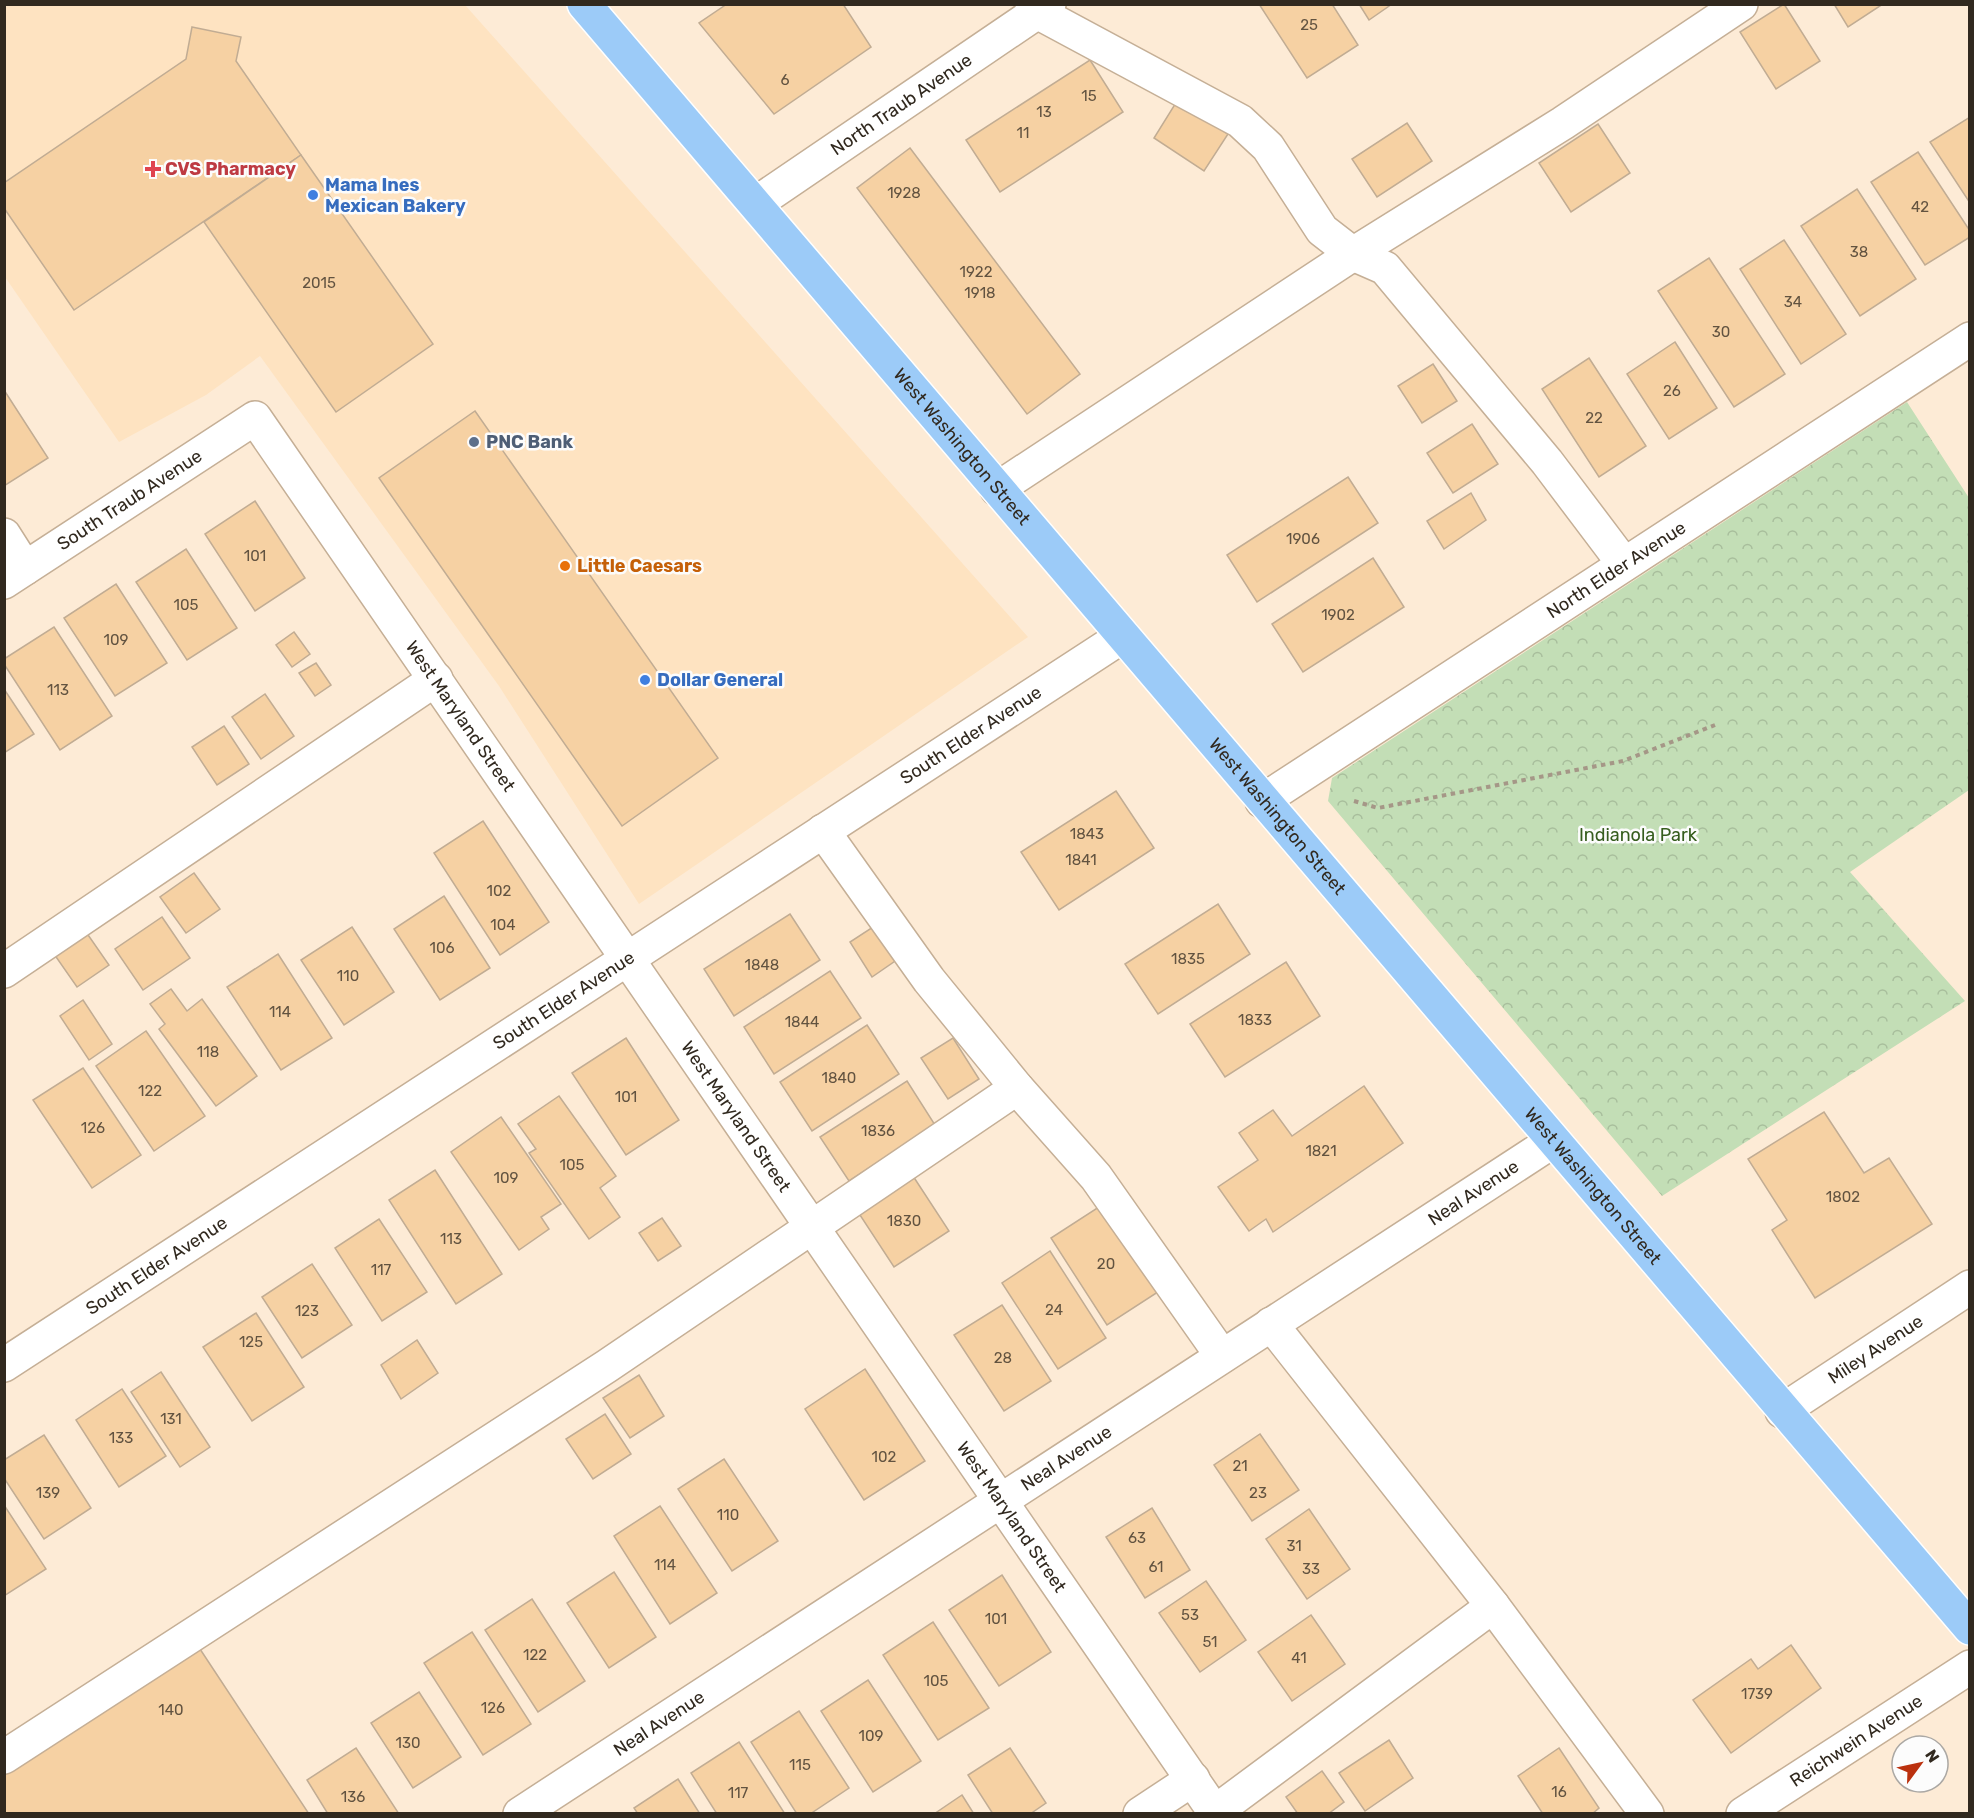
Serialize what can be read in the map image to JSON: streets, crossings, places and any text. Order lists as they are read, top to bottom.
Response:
{
  "streets": {
    "main road": ["West Washington Street"],
    "street": [
      "North Traub Avenue",
      "South Traub Avenue",
      "North Elder Avenue",
      "West Maryland Street",
      "South Elder Avenue",
      "Neal Avenue",
      "Miley Avenue",
      "Reichwein Avenue"
    ]
  },
  "crossings": [
    ["North Traub Avenue", "West Washington Street"],
    ["West Washington Street", "North Elder Avenue"],
    ["West Washington Street", "South Elder Avenue"],
    ["West Washington Street", "Neal Avenue"],
    ["West Washington Street", "Miley Avenue"],
    ["South Traub Avenue", "West Maryland Street"],
    ["West Maryland Street", "South Elder Avenue"],
    ["West Maryland Street", "Neal Avenue"]
  ],
  "parks": ["Indianola Park"],
  "places": {
    "health": ["CVS Pharmacy"],
    "other": [
      "Mama Ines Mexican Bakery",
      "PNC Bank",
      "Little Caesars",
      "Dollar General"
    ]
  },
  "house_numbers": [
    "25",
    "6",
    "15",
    "13",
    "11",
    "1928",
    "42",
    "38",
    "1922",
    "2015",
    "1918",
    "34",
    "30",
    "26",
    "22",
    "1906",
    "101",
    "105",
    "1902",
    "109",
    "113",
    "1843",
    "1841",
    "102",
    "104",
    "106",
    "1835",
    "1848",
    "110",
    "114",
    "1833",
    "1844",
    "118",
    "1840",
    "122",
    "101",
    "126",
    "1836",
    "1821",
    "105",
    "109",
    "1802",
    "1830",
    "113",
    "20",
    "117",
    "24",
    "123",
    "125",
    "28",
    "131",
    "133",
    "102",
    "21",
    "139",
    "23",
    "110",
    "63",
    "31",
    "114",
    "61",
    "33",
    "53",
    "101",
    "51",
    "122",
    "41",
    "105",
    "1739",
    "126",
    "140",
    "109",
    "130",
    "115",
    "16",
    "117",
    "136"
  ],
  "north": "top right"
}
